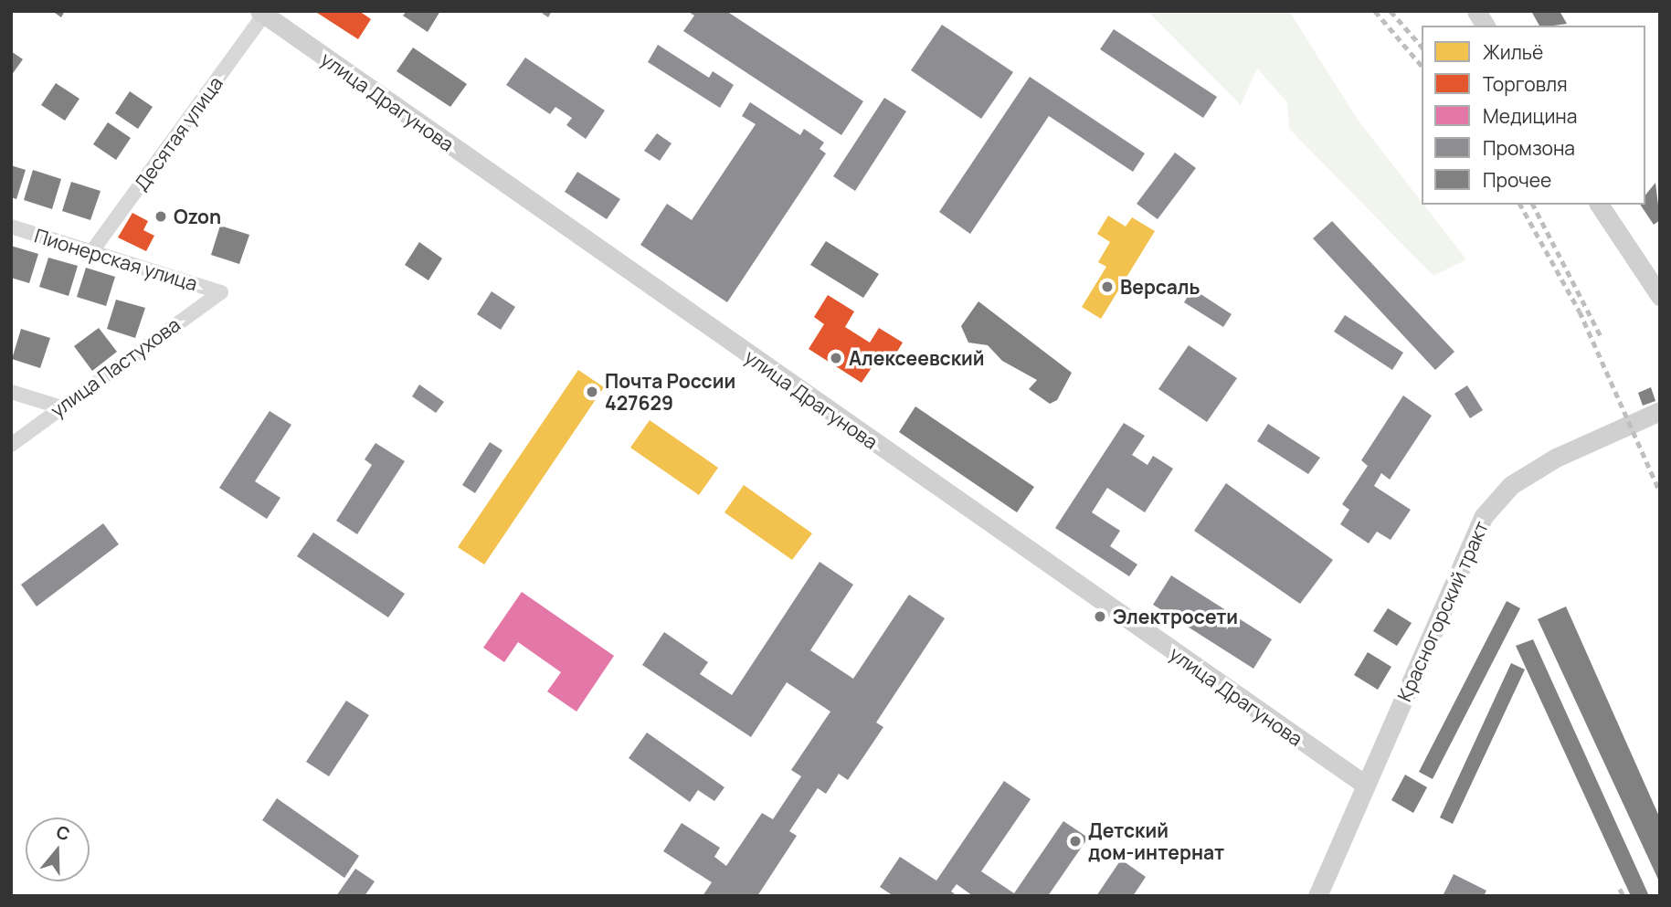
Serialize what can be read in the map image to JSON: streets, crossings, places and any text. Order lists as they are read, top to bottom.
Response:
{
  "streets": {
    "main road": ["улица Драгунова", "Красногорский тракт"],
    "street": ["Десятая улица", "Пионерская улица", "улица Пастухова"]
  },
  "crossings": [
    ["улица Драгунова", "Десятая улица"],
    ["улица Драгунова", "Красногорский тракт"],
    ["Десятая улица", "Пионерская улица"],
    ["Пионерская улица", "улица Пастухова"]
  ],
  "places": [
    "Ozon",
    "Версаль",
    "Алексеевский",
    "Почта России 427629",
    "Электросети",
    "Детский дом-интернат"
  ],
  "legend": [
    "Жильё",
    "Торговля",
    "Медицина",
    "Промзона",
    "Прочее"
  ],
  "north": "top"
}
